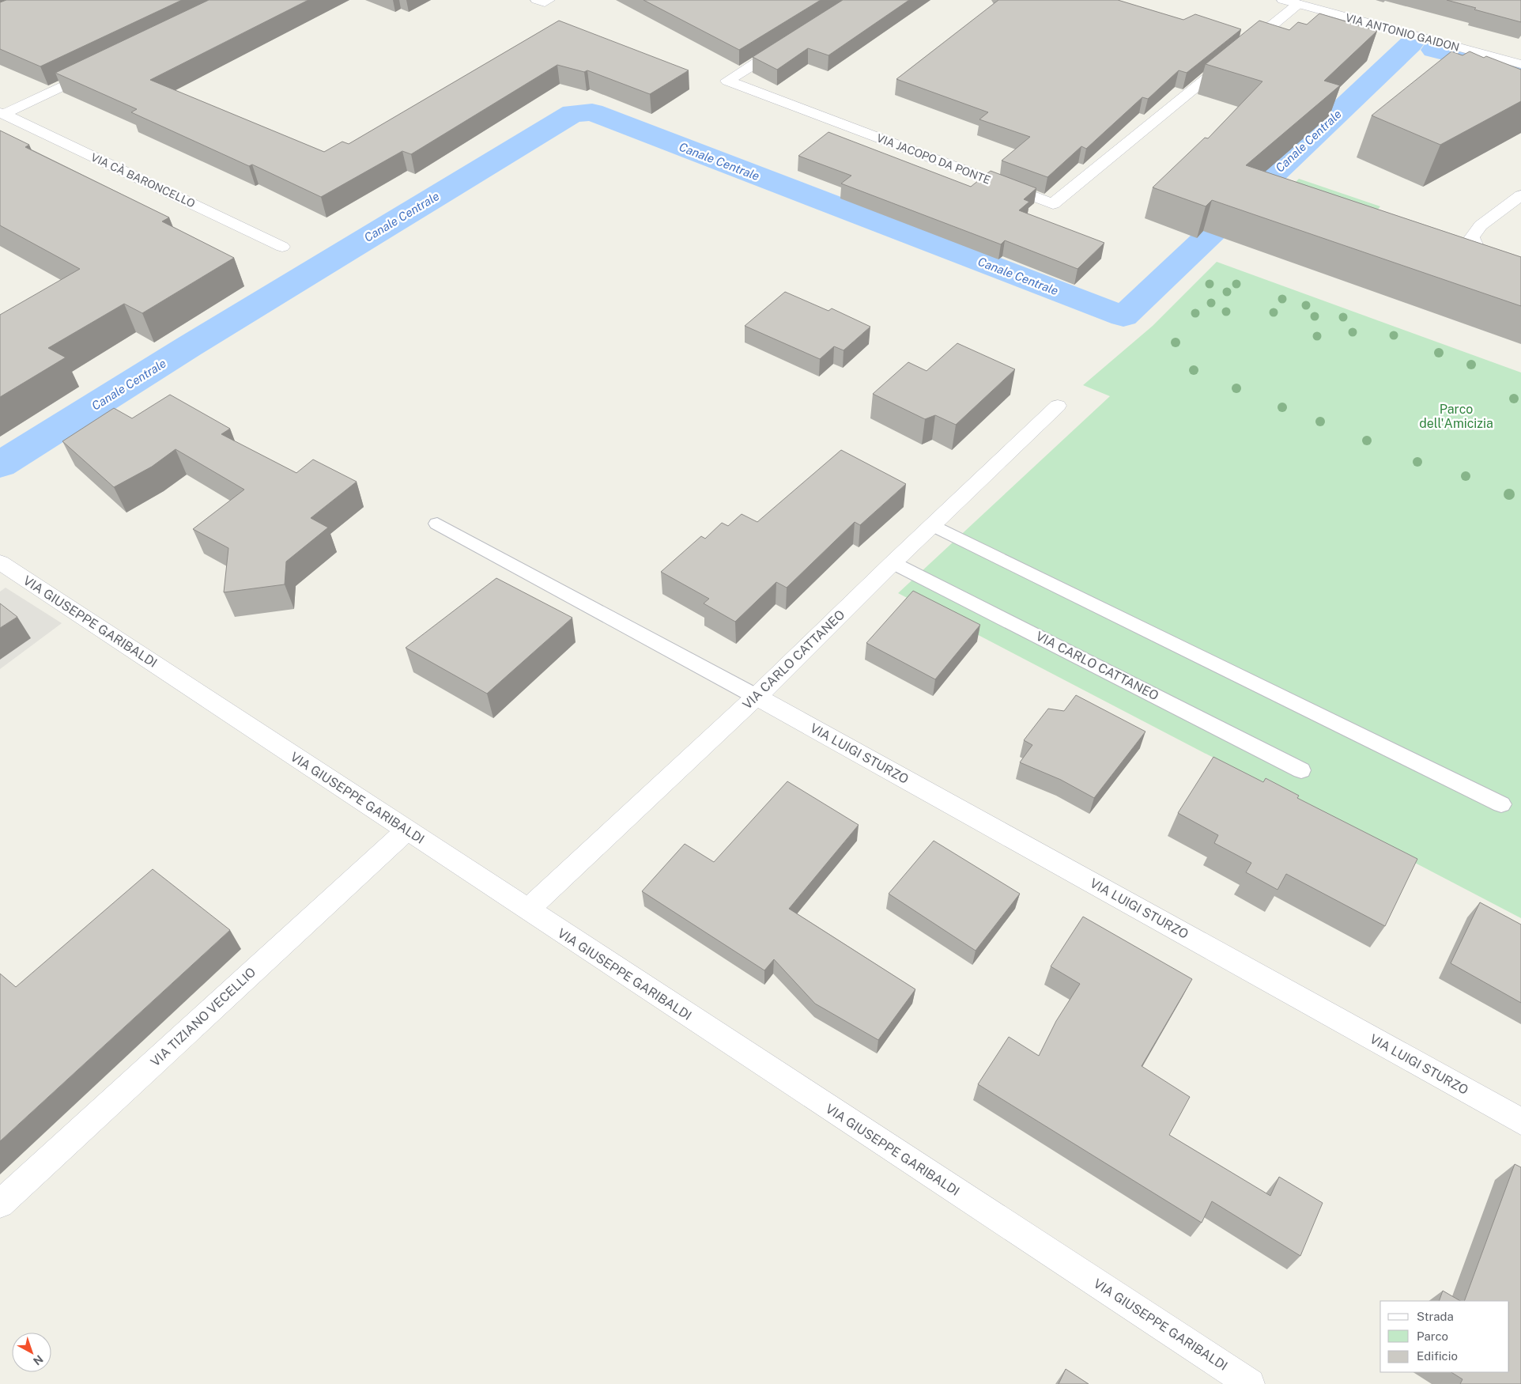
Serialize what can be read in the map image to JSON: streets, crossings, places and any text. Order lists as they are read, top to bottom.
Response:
{
  "streets": {
    "street": [
      "VIA ANTONIO GAIDON",
      "VIA JACOPO DA PONTE",
      "VIA CÀ BARONCELLO",
      "VIA GIUSEPPE GARIBALDI",
      "VIA CARLO CATTANEO",
      "VIA LUIGI STURZO",
      "VIA TIZIANO VECELLIO"
    ]
  },
  "crossings": [
    ["VIA ANTONIO GAIDON", "VIA JACOPO DA PONTE"],
    ["VIA GIUSEPPE GARIBALDI", "VIA CARLO CATTANEO"],
    ["VIA GIUSEPPE GARIBALDI", "VIA TIZIANO VECELLIO"],
    ["VIA CARLO CATTANEO", "VIA LUIGI STURZO"]
  ],
  "water": ["Canale Centrale"],
  "parks": ["Parco dell'Amicizia"],
  "legend": ["Strada", "Parco", "Edificio"],
  "north": "bottom right"
}
